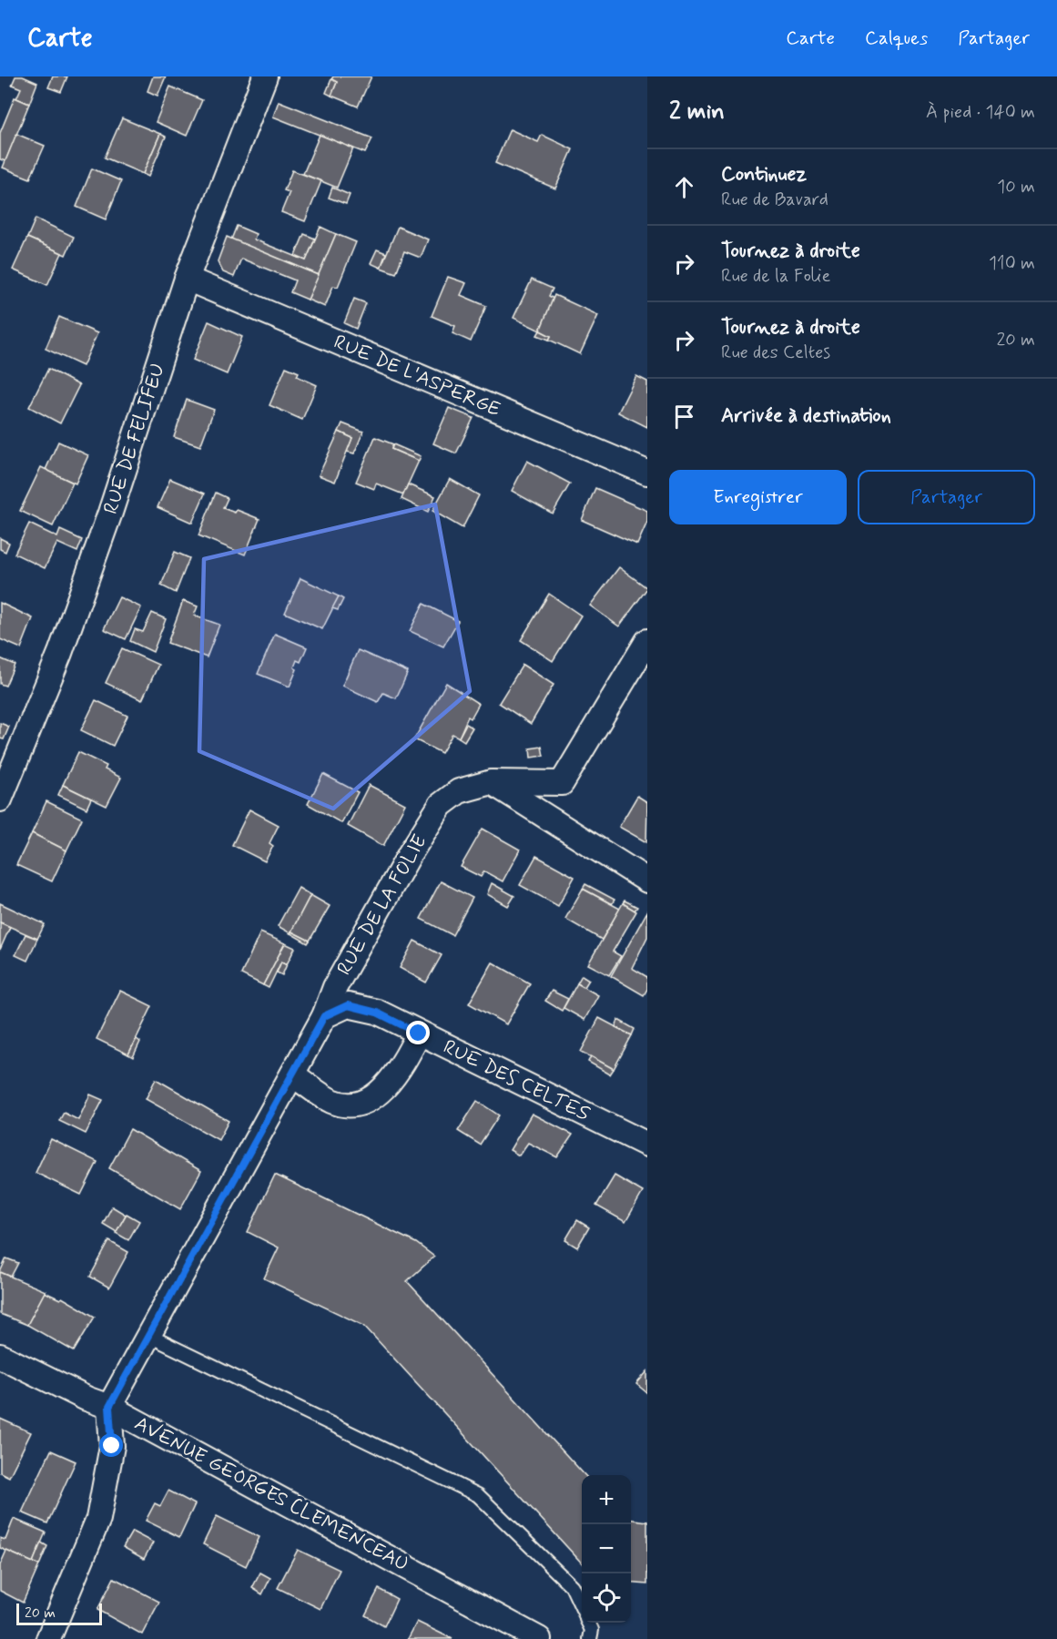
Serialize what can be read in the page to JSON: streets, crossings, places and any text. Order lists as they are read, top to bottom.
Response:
{
  "streets": {
    "street": [
      "RUE DE L'ASPERGE",
      "RUE DE FELIFEU",
      "RUE DE LA FOLIE",
      "RUE DES CELTES",
      "AVENUE GEORGES CLEMENCEAU"
    ]
  },
  "crossings": [
    ["RUE DE L'ASPERGE", "RUE DE FELIFEU"],
    ["RUE DE LA FOLIE", "RUE DES CELTES"],
    ["RUE DE LA FOLIE", "AVENUE GEORGES CLEMENCEAU"]
  ],
  "scale_bar": "20 m",
  "page": {
    "header": "Carte",
    "nav": ["Carte", "Calques", "Partager"],
    "heading": ["2 min", "À pied · 140 m"],
    "list": [
      ["Continuez", "Rue de Bavard", "10 m"],
      ["Tournez à droite", "Rue de la Folie", "110 m"],
      ["Tournez à droite", "Rue des Celtes", "20 m"],
      "Arrivée à destination"
    ],
    "buttons": ["Enregistrer", "Partager"],
    "map_buttons": ["+", "−"],
    "scale": "20 m"
  }
}
